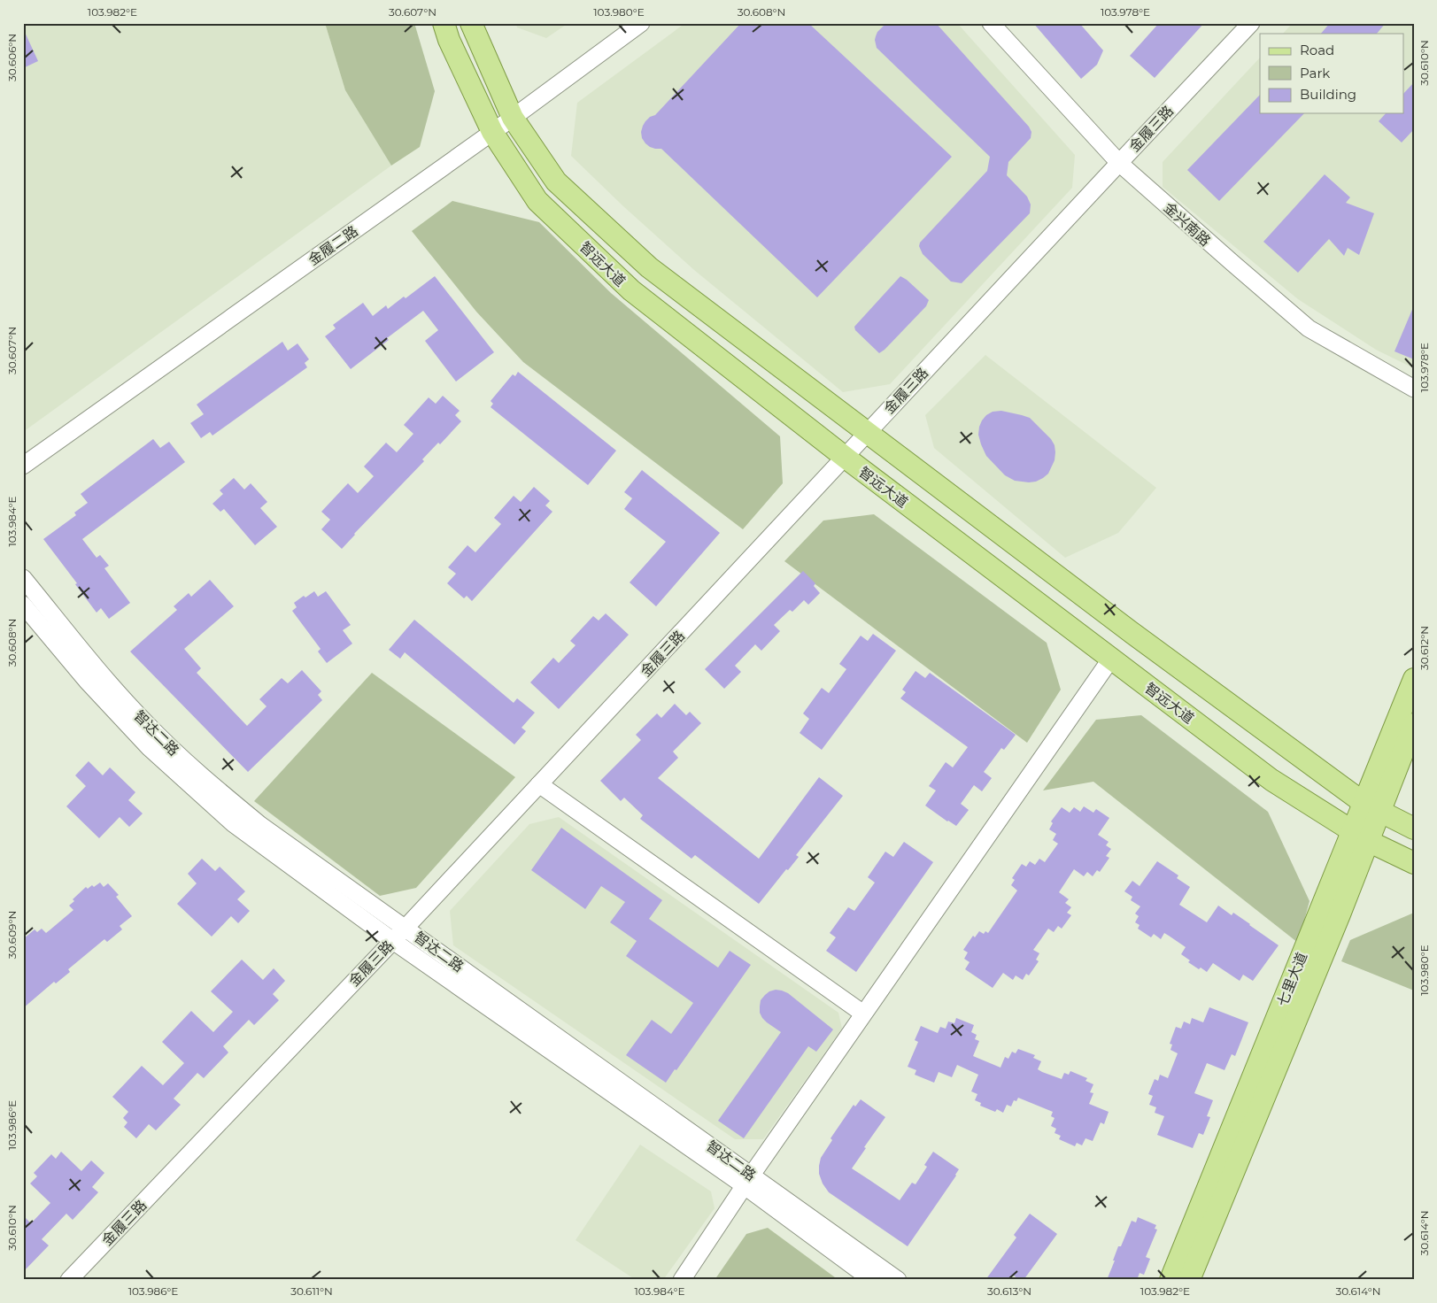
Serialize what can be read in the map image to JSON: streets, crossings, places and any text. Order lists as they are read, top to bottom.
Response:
{
  "streets": {
    "main road": ["智远大道", "七里大道"],
    "street": [
      "金履三路",
      "金兴南路",
      "金履二路",
      "智达二路"
    ]
  },
  "crossings": [
    ["金履三路", "金兴南路"],
    ["金履三路", "智远大道"],
    ["金履三路", "智达二路"],
    ["金履二路", "智远大道"],
    ["智远大道", "七里大道"]
  ],
  "legend": ["Road", "Park", "Building"],
  "coordinates": [
    "103.982°E",
    "30.607°N",
    "103.980°E",
    "30.608°N",
    "103.978°E",
    "30.606°N",
    "30.610°N",
    "103.984°E",
    "30.612°N",
    "30.609°N",
    "103.986°E",
    "30.614°N",
    "30.611°N",
    "30.613°N"
  ]
}
